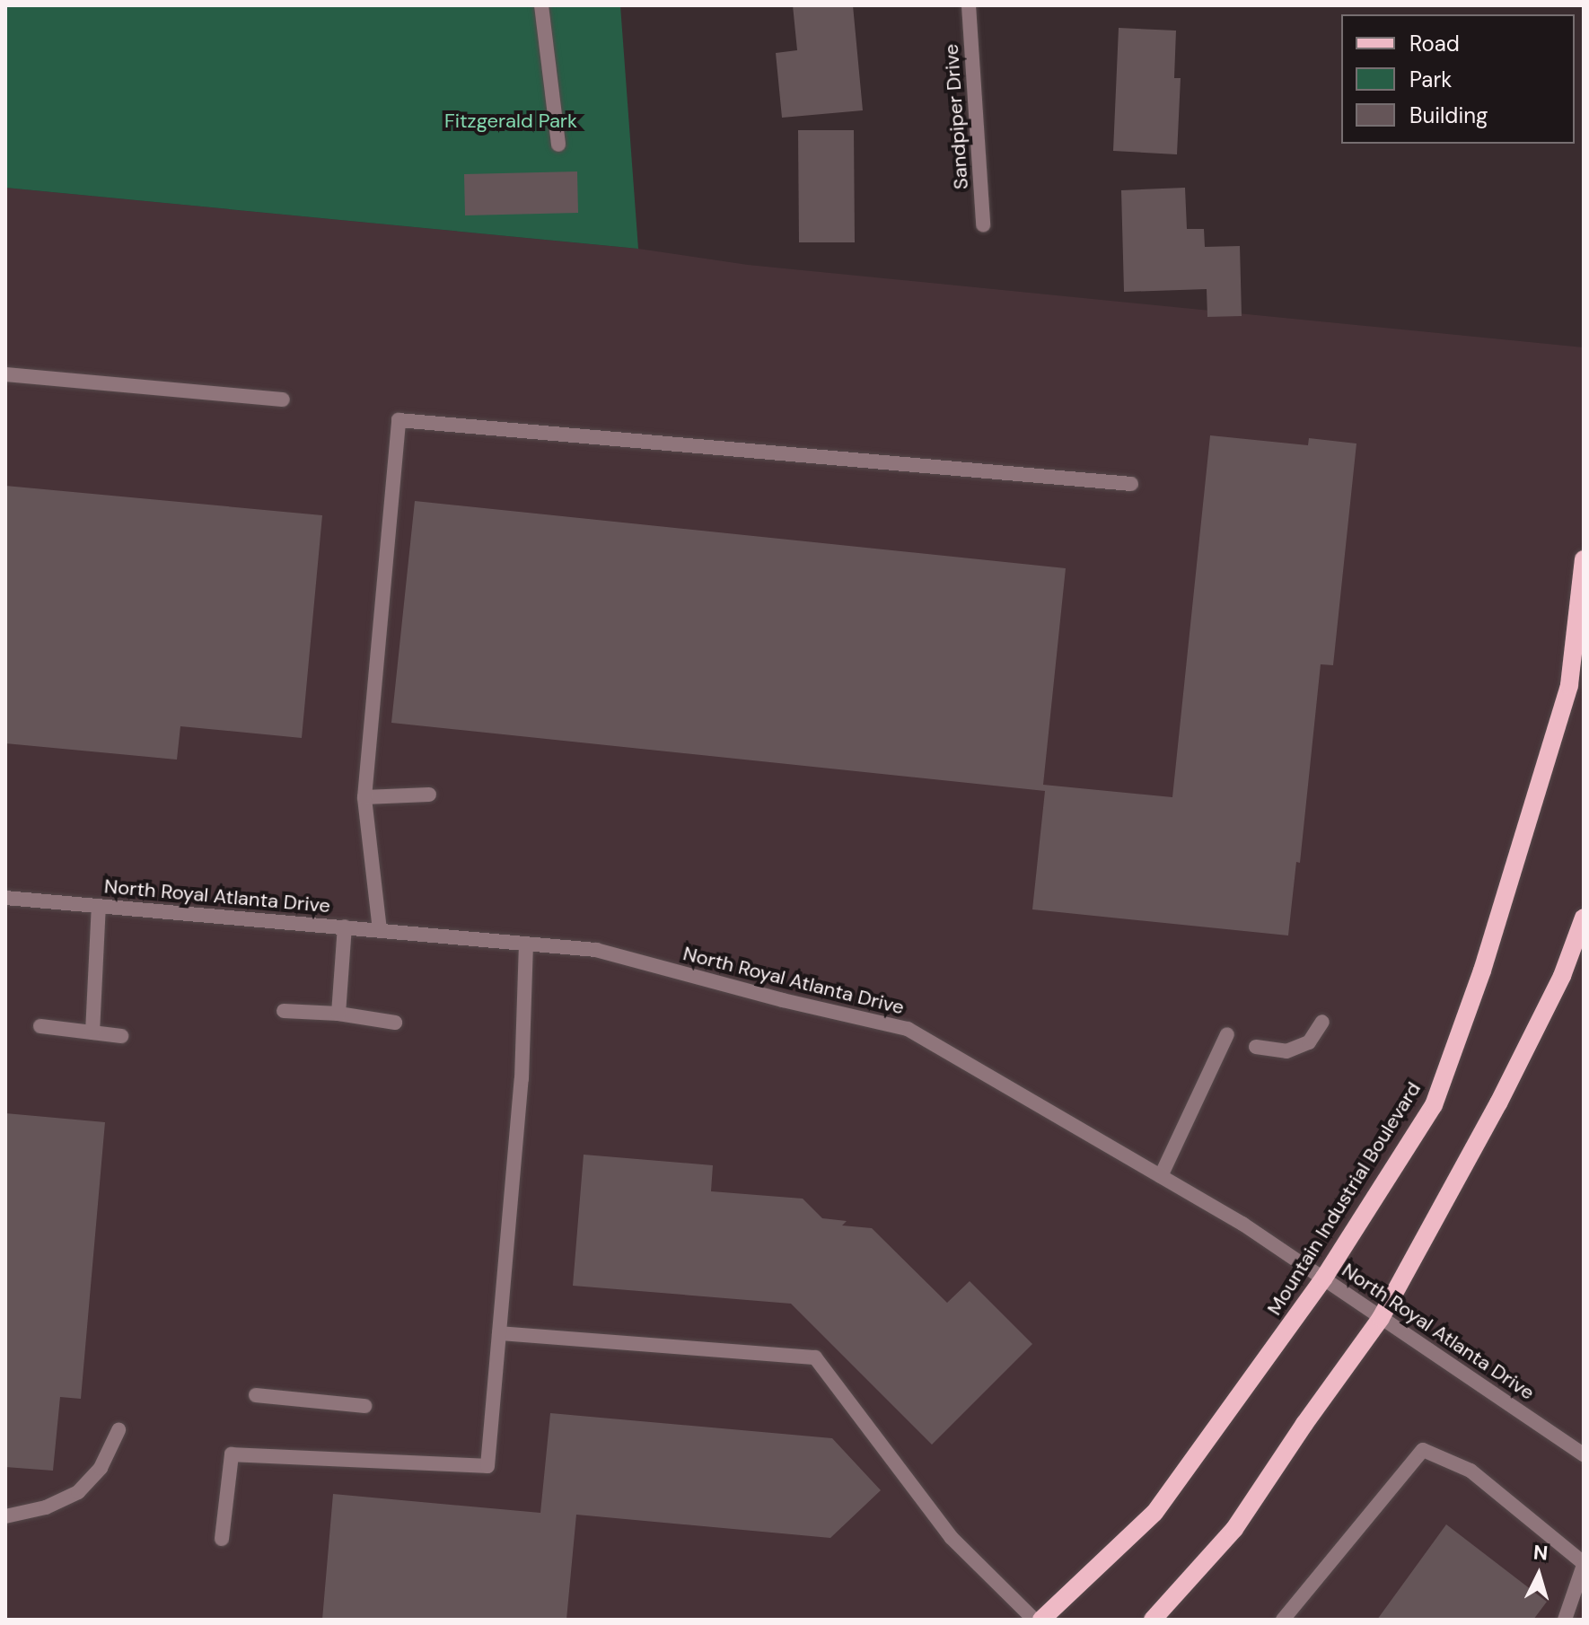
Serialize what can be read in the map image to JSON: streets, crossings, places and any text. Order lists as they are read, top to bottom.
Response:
{
  "streets": {
    "main road": ["Mountain Industrial Boulevard"],
    "street": ["Sandpiper Drive", "North Royal Atlanta Drive"]
  },
  "crossings": [
    ["North Royal Atlanta Drive", "Mountain Industrial Boulevard"]
  ],
  "parks": ["Fitzgerald Park"],
  "legend": ["Road", "Park", "Building"],
  "north": "top"
}
